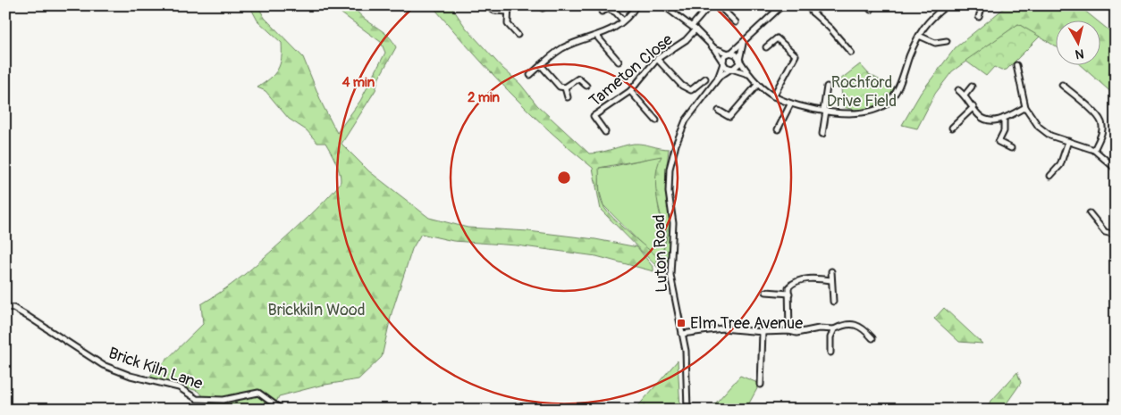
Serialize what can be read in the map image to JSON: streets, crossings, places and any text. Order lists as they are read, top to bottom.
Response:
{
  "streets": {
    "street": ["Tameton Close", "Luton Road", "Brick Kiln Lane"]
  },
  "parks": ["Rochford Drive Field", "Brickkiln Wood"],
  "places": {
    "transit": ["Elm Tree Avenue"]
  },
  "north": "bottom",
  "rings": ["4 min", "2 min"]
}
